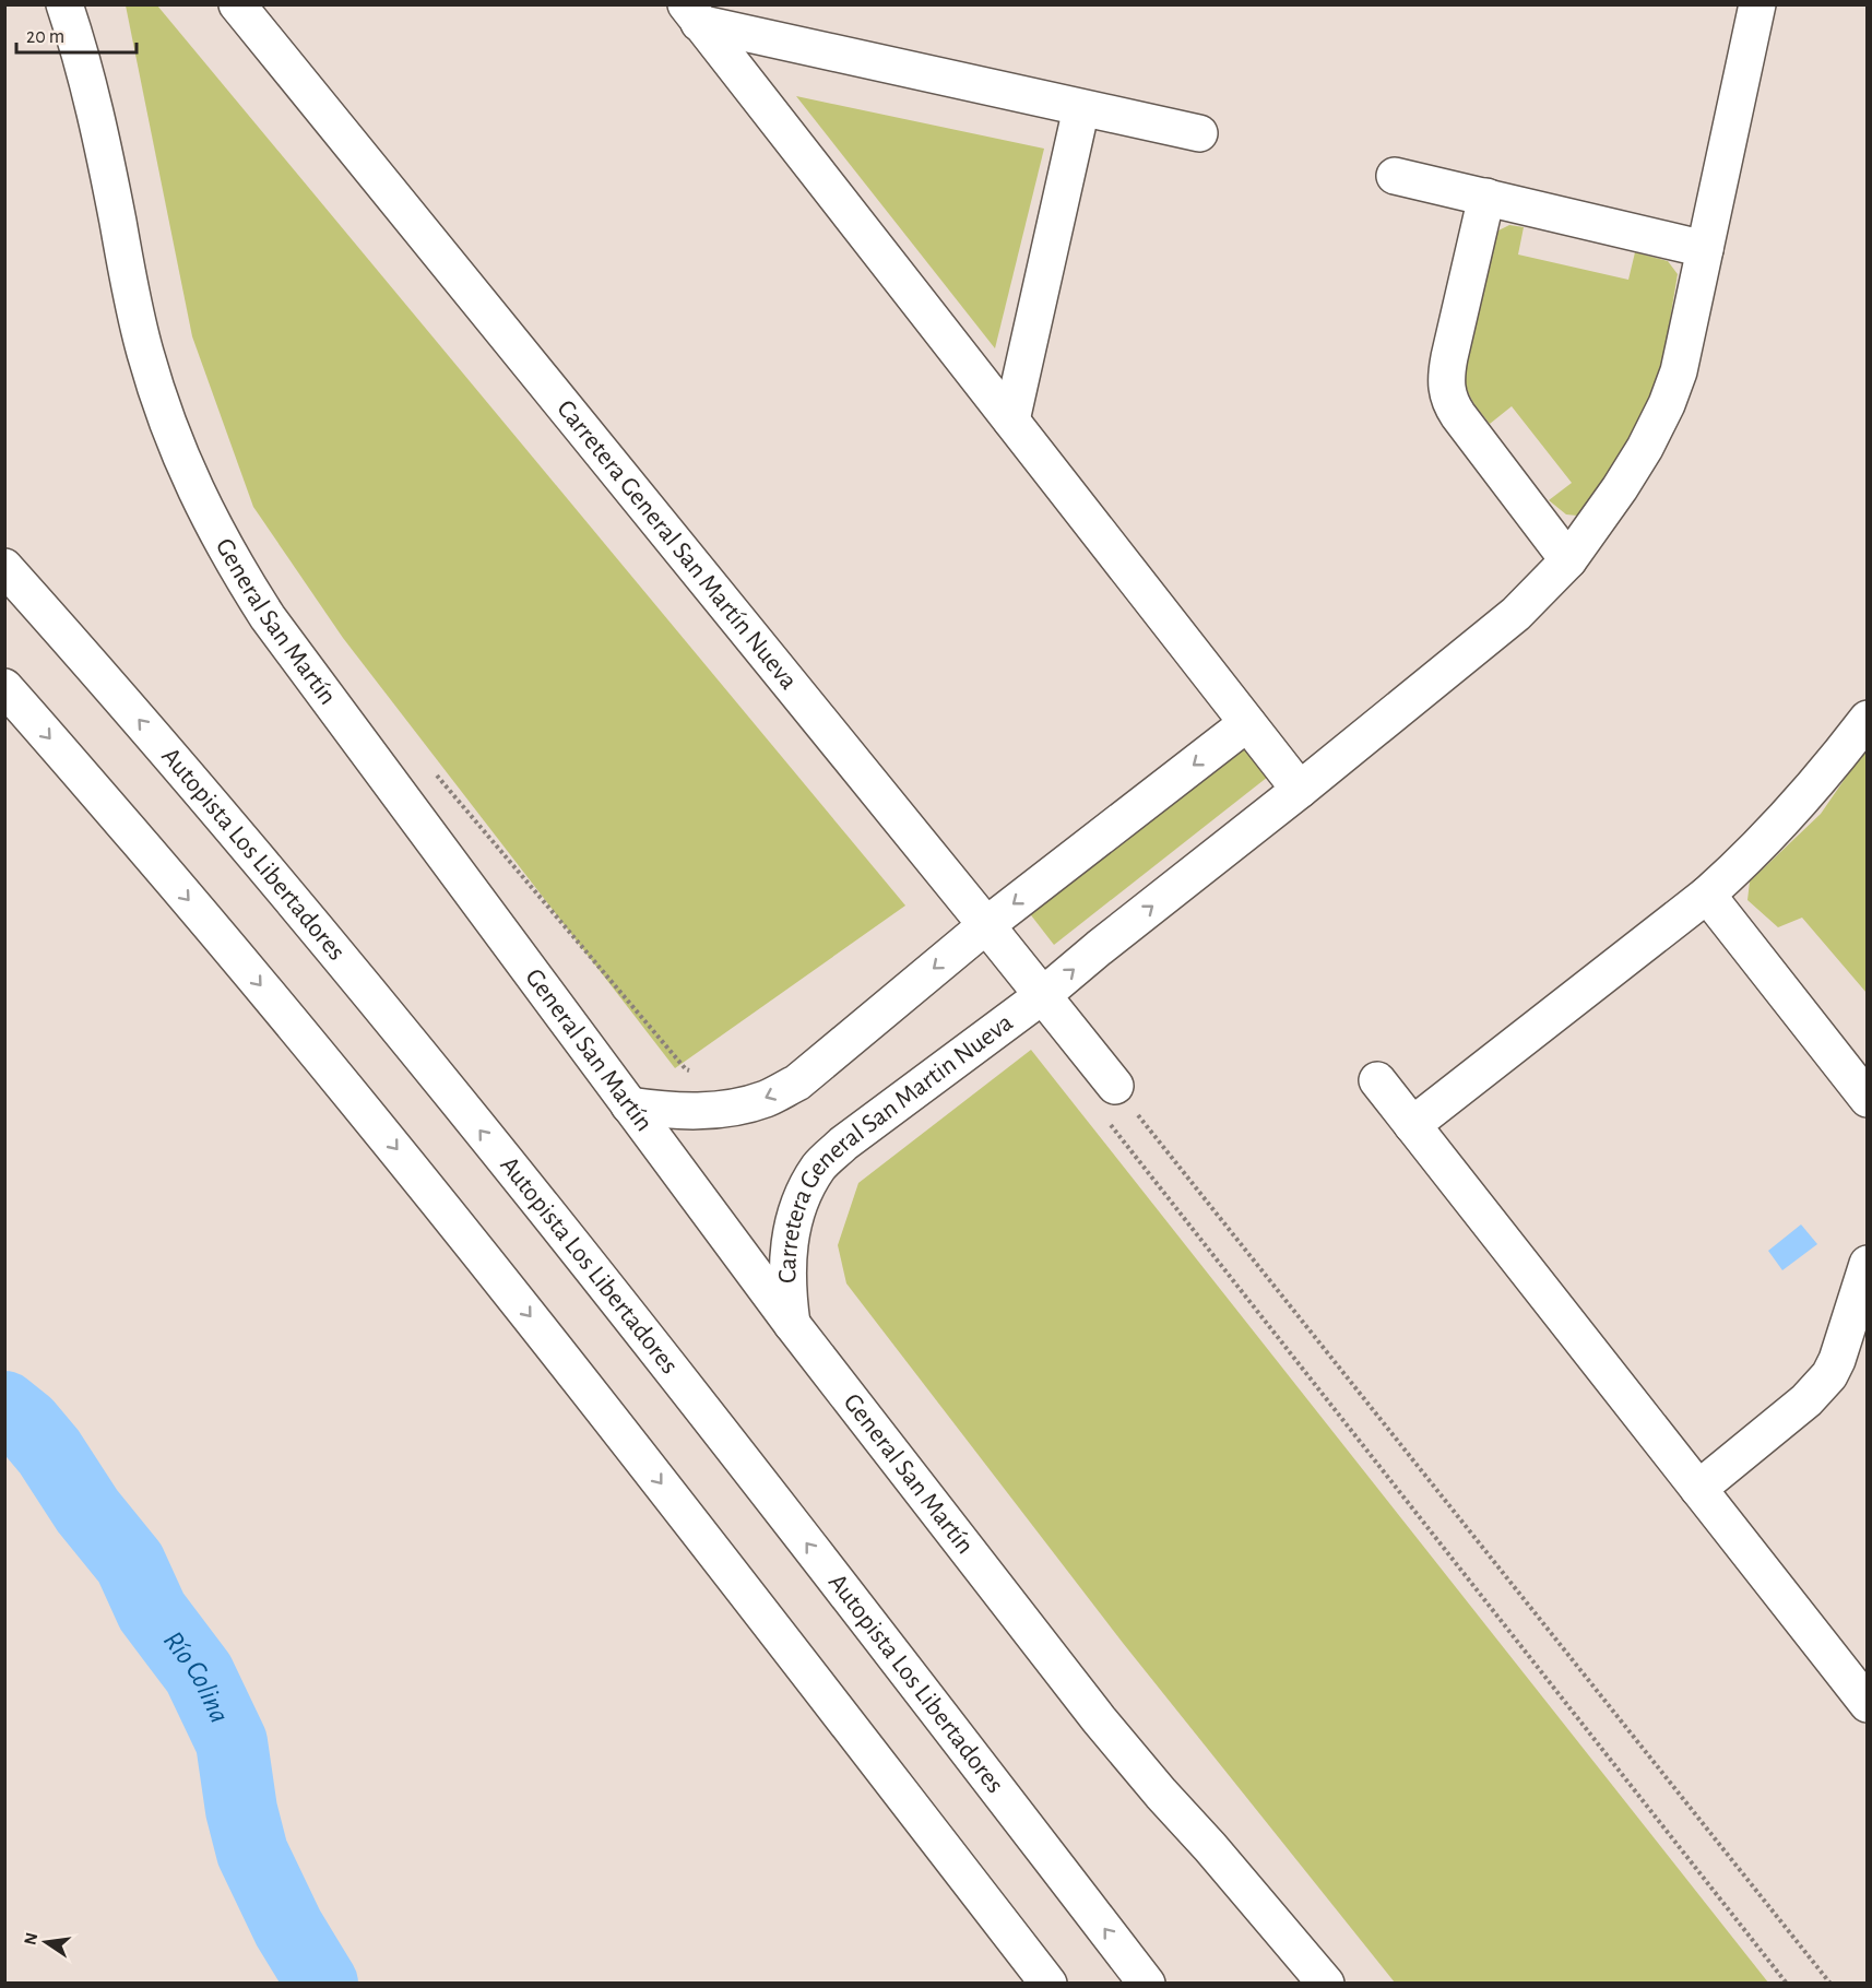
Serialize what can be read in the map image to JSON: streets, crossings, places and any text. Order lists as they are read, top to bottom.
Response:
{
  "streets": {
    "main road": [
      "Carretera General San Martín Nueva",
      "General San Martín",
      "Autopista Los Libertadores",
      "Carretera General San Martin Nueva"
    ]
  },
  "crossings": [
    ["Carretera General San Martín Nueva", "Carretera General San Martin Nueva"],
    ["General San Martín", "Carretera General San Martin Nueva"]
  ],
  "water": ["Río Colina"],
  "scale_bar": "20 m",
  "north": "left"
}
